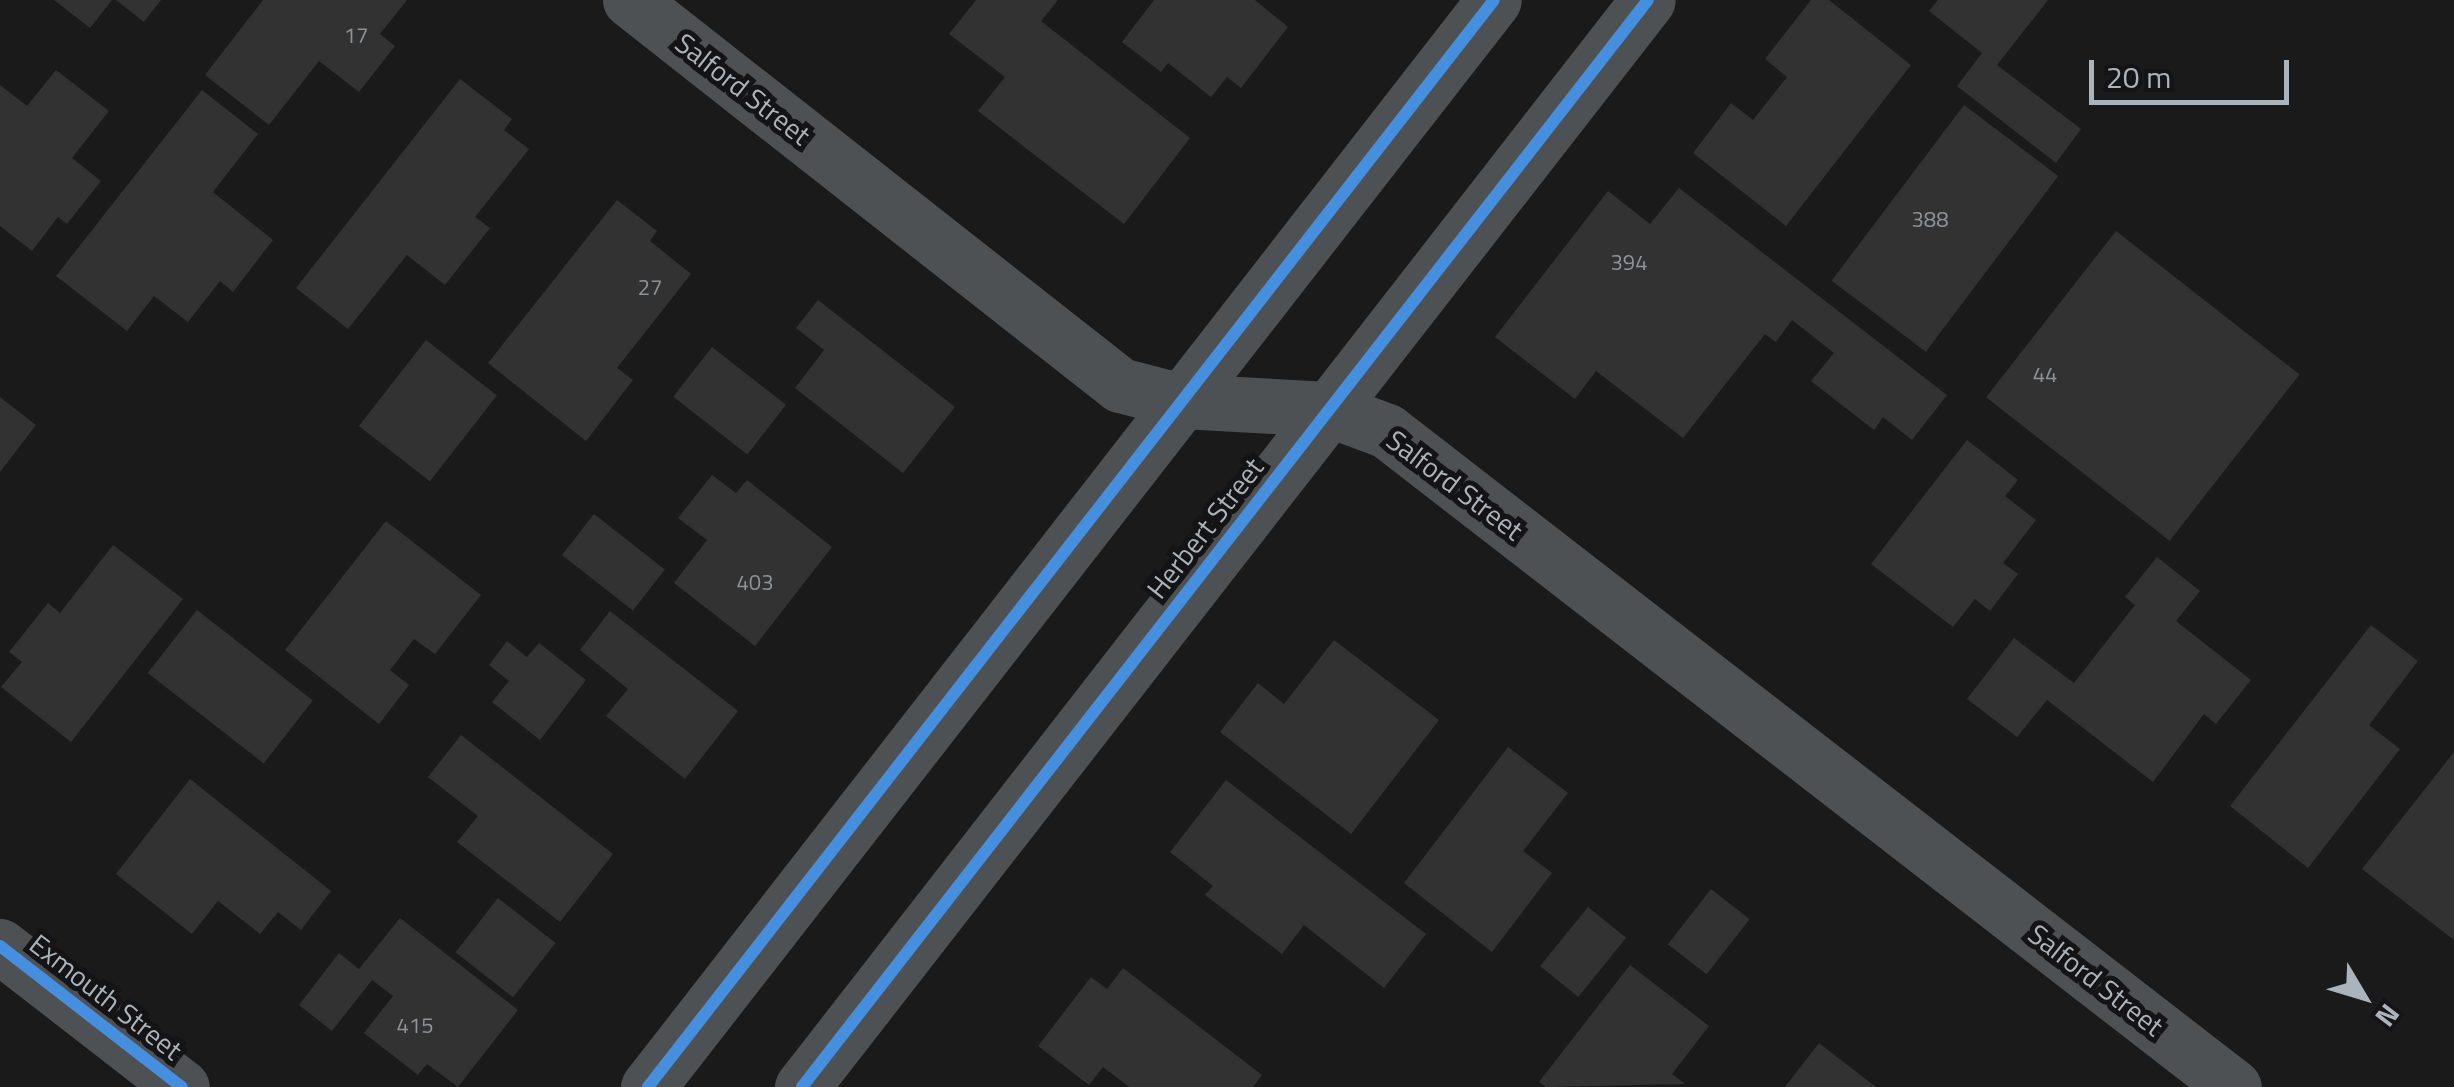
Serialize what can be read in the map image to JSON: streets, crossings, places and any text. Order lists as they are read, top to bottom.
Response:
{
  "streets": {
    "street": ["Salford Street", "Herbert Street", "Exmouth Street"]
  },
  "crossings": [
    ["Salford Street", "Herbert Street"]
  ],
  "house_numbers": [
    "17",
    "388",
    "394",
    "27",
    "44",
    "403",
    "415"
  ],
  "scale_bar": "20 m",
  "north": "bottom right"
}
